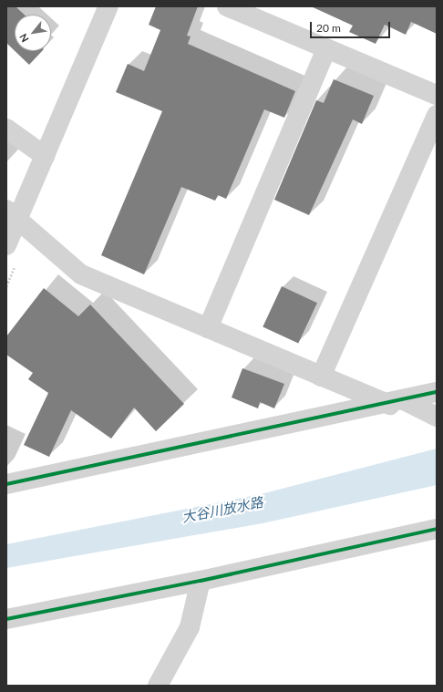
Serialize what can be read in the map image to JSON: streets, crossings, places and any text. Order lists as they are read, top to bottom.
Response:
{
  "water": ["大谷川放水路"],
  "scale_bar": "20 m",
  "north": "bottom left"
}
